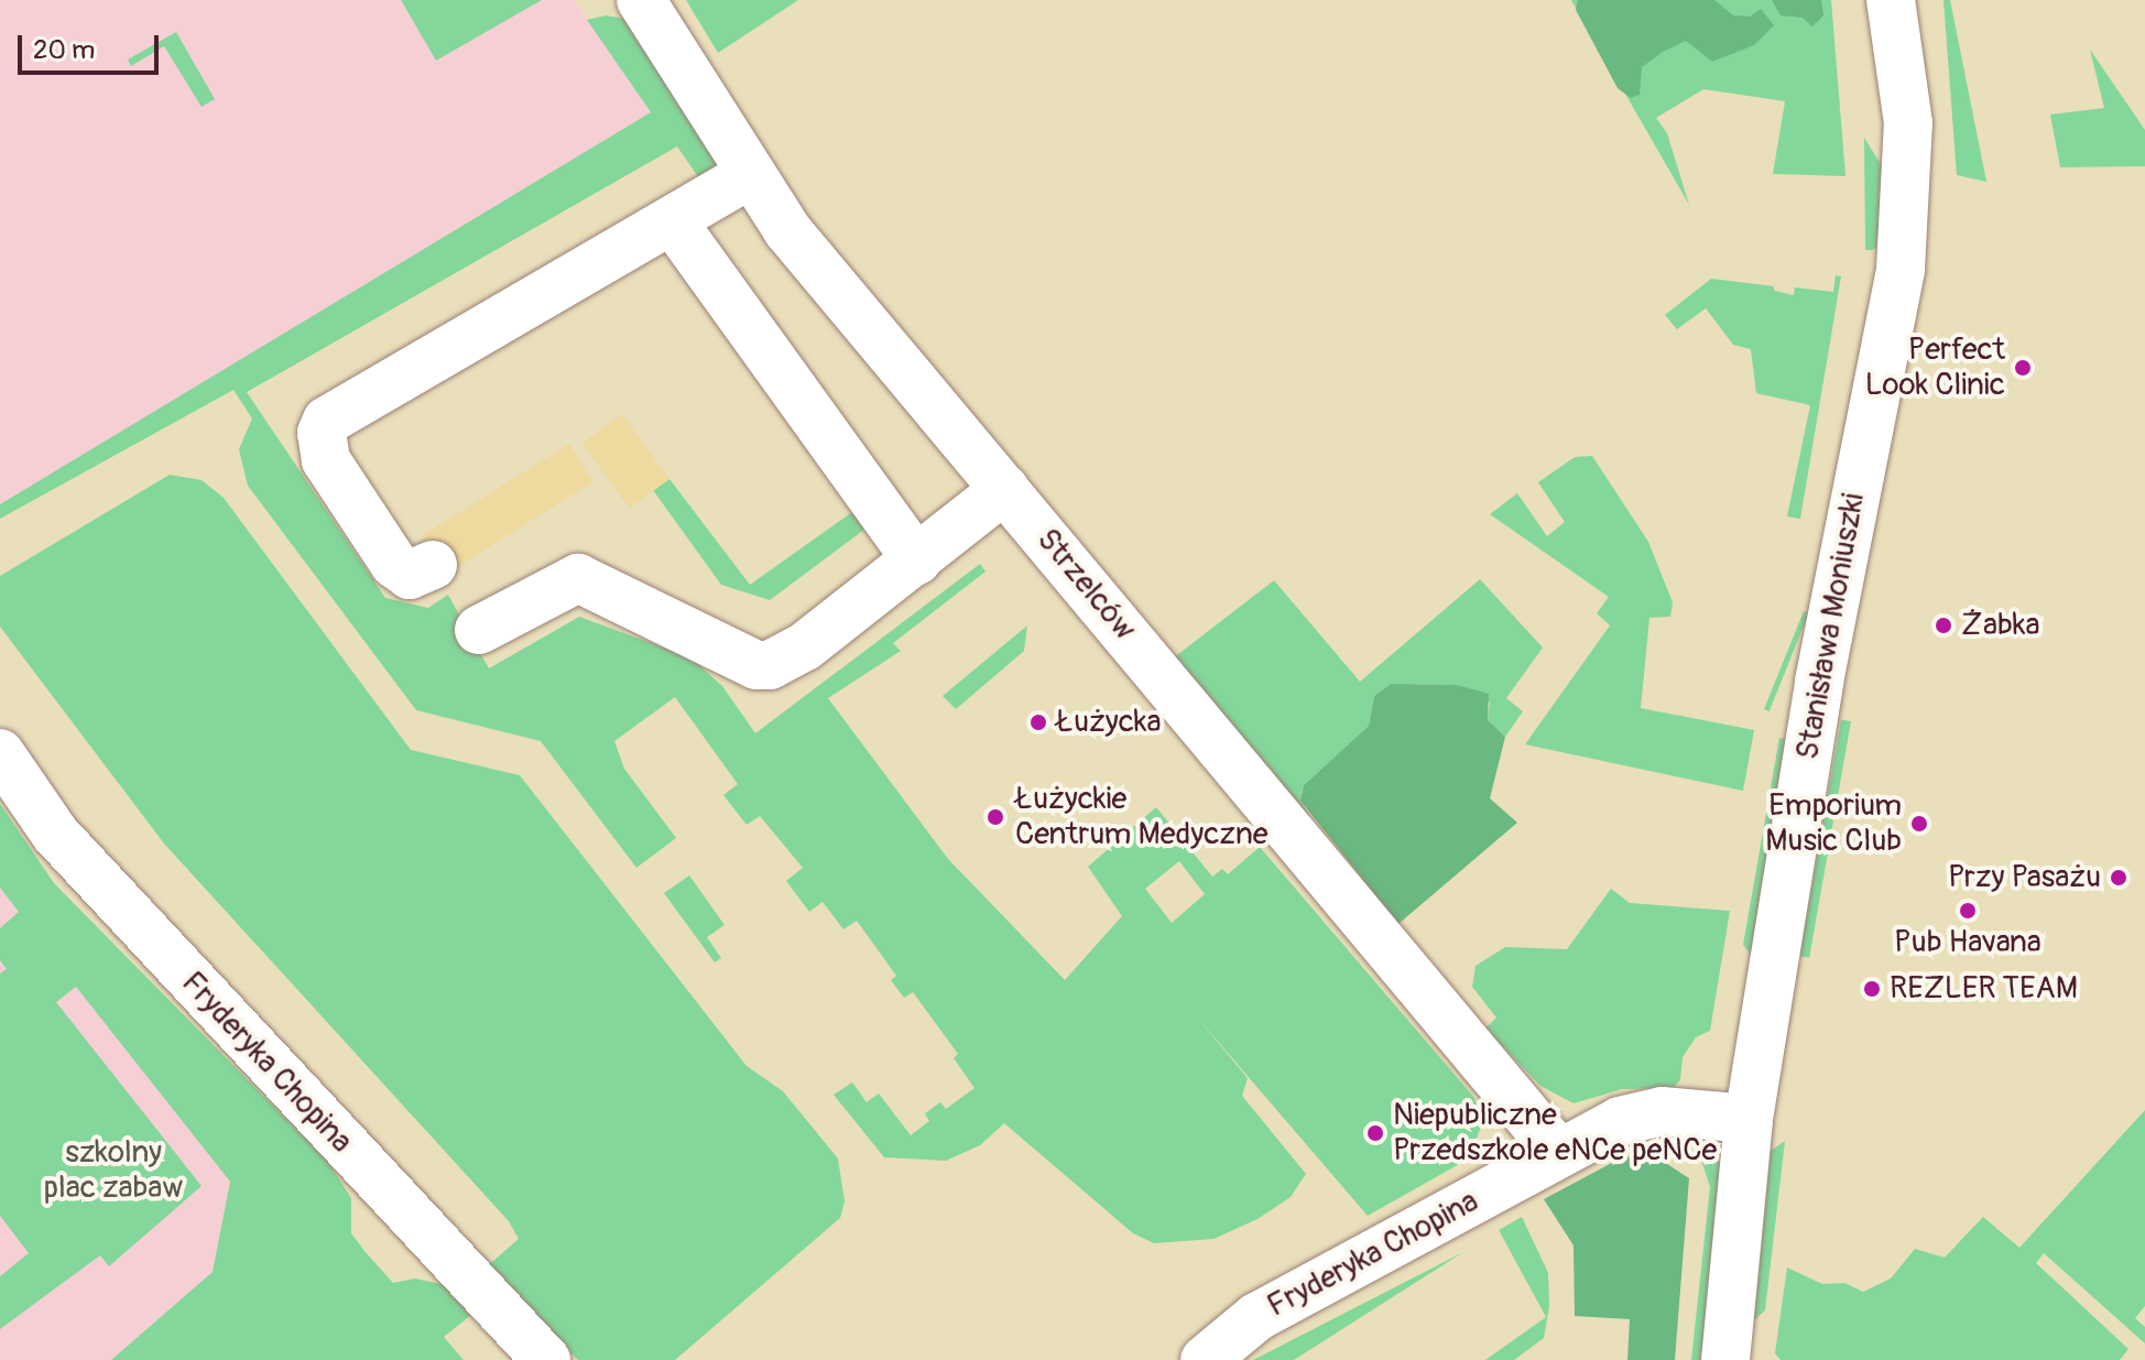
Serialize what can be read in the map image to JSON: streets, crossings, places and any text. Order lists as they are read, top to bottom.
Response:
{
  "streets": {
    "street": ["Strzelców", "Stanisława Moniuszki", "Fryderyka Chopina"]
  },
  "crossings": [
    ["Strzelców", "Fryderyka Chopina"],
    ["Stanisława Moniuszki", "Fryderyka Chopina"]
  ],
  "parks": ["szkolny plac zabaw"],
  "places": [
    "Perfect Look Clinic",
    "Żabka",
    "Łużycka",
    "Łużyckie Centrum Medyczne",
    "Emporium Music Club",
    "Przy Pasażu",
    "Pub Havana",
    "REZLER TEAM",
    "Niepubliczne Przedszkole eNCe peNCe"
  ],
  "scale_bar": "20 m"
}
